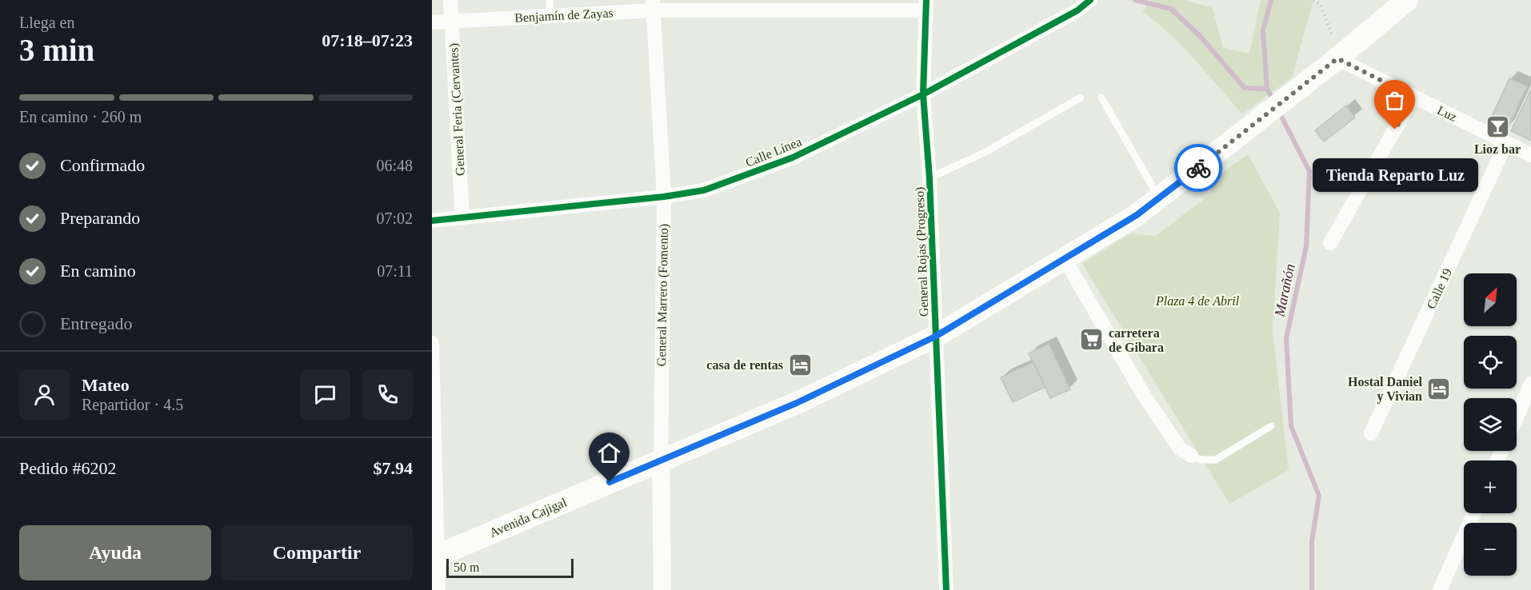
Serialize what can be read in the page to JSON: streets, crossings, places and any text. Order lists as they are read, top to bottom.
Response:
{
  "streets": {
    "main road": ["Avenida Cajigal"],
    "street": [
      "Benjamín de Zayas",
      "General Feria (Cervantes)",
      "Luz",
      "Calle Línea",
      "General Rojas (Progreso)",
      "Calle 19",
      "General Marrero (Fomento)"
    ]
  },
  "crossings": [
    ["Benjamín de Zayas", "General Feria (Cervantes)"],
    ["Benjamín de Zayas", "General Rojas (Progreso)"],
    ["Benjamín de Zayas", "General Marrero (Fomento)"],
    ["General Feria (Cervantes)", "Calle Línea"],
    ["Luz", "Calle 19"],
    ["Luz", "Avenida Cajigal"],
    ["Calle Línea", "General Rojas (Progreso)"],
    ["Calle Línea", "General Marrero (Fomento)"],
    ["General Rojas (Progreso)", "Avenida Cajigal"],
    ["General Marrero (Fomento)", "Avenida Cajigal"]
  ],
  "water": ["Marañón"],
  "parks": ["Plaza 4 de Abril"],
  "places": {
    "bar": ["Lioz bar"],
    "other": ["Tienda Reparto Luz"],
    "supermarket": ["carretera de Gibara"],
    "hotel": ["casa de rentas", "Hostal Daniel y Vivian"]
  },
  "scale_bar": "50 m",
  "north": "top right",
  "page": {
    "heading": ["3 min", "Llega en", "07:18–07:23"],
    "panel": [
      "Mateo",
      "Repartidor · 4.5",
      "Pedido #6202",
      "$7.94"
    ],
    "bar": "En camino · 260 m",
    "list": [
      ["Confirmado", "06:48"],
      ["Preparando", "07:02"],
      ["En camino", "07:11"],
      "Entregado"
    ],
    "bubble": "Tienda Reparto Luz",
    "map_buttons": ["+", "−"],
    "buttons": ["Ayuda", "Compartir"],
    "scale": "50 m"
  }
}
